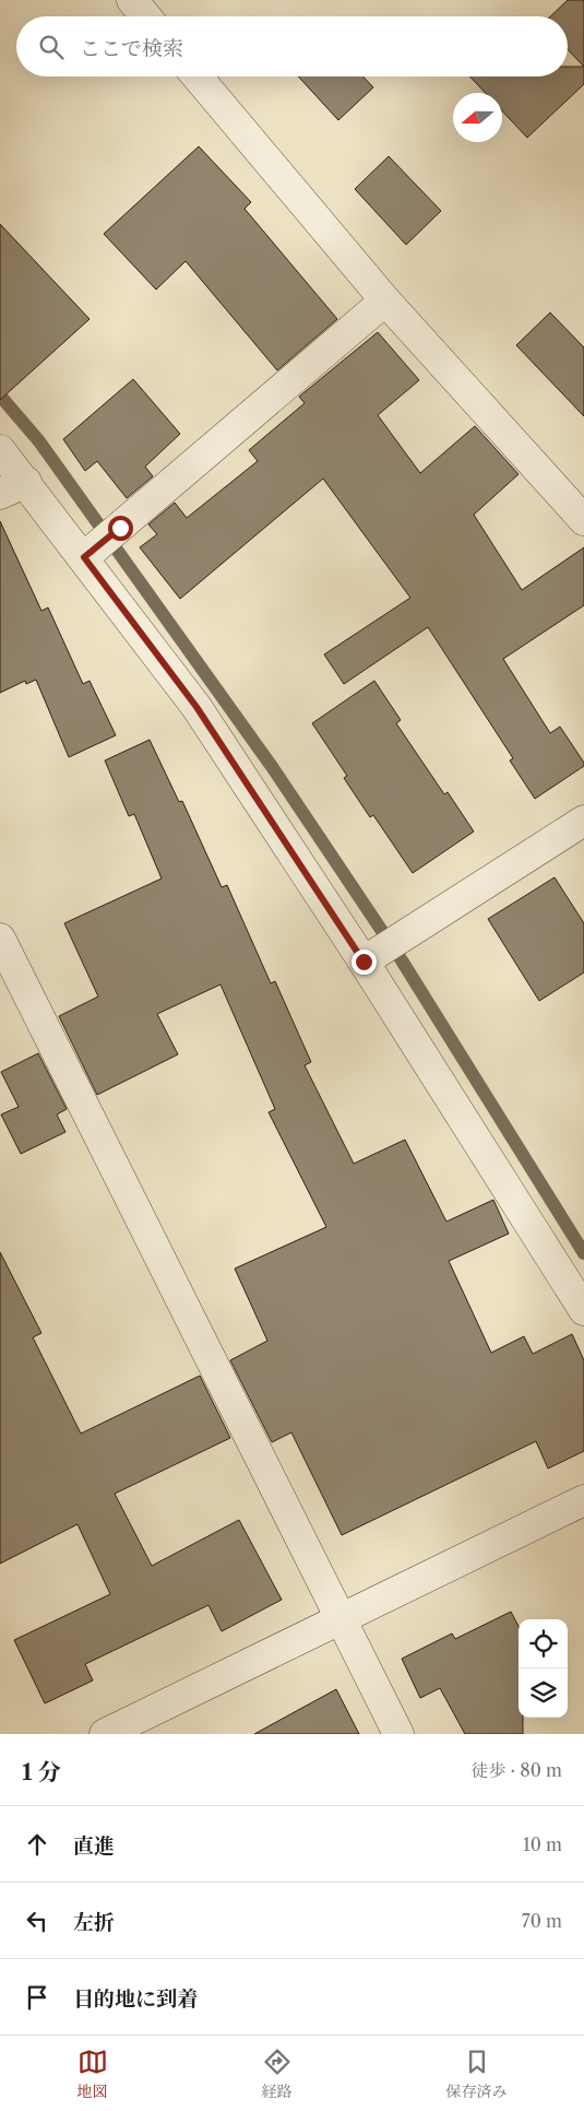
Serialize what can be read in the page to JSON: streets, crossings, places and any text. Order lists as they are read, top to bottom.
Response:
{
  "north": "left",
  "page": {
    "search": "ここで検索",
    "heading": ["1 分", "徒歩 · 80 m"],
    "list": [
      ["直進", "10 m"],
      ["左折", "70 m"],
      "目的地に到着"
    ],
    "nav": ["地図", "経路", "保存済み"]
  }
}
